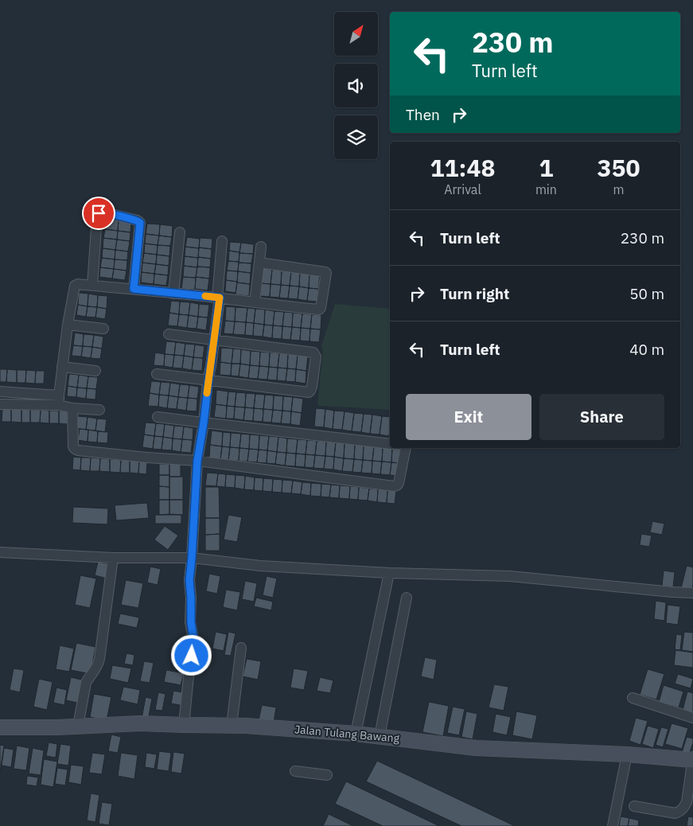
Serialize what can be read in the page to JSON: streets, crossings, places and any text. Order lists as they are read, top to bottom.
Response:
{
  "streets": {
    "street": ["Jalan Tulang Bawang"]
  },
  "north": "top right",
  "page": {
    "turn": ["230 m", "Turn left"],
    "then": "Then",
    "eta": [
      "11:48",
      "Arrival",
      "1",
      "min",
      "350",
      "m"
    ],
    "list": [
      {
        "name": "Turn left",
        "value": "230 m"
      },
      {
        "name": "Turn right",
        "value": "50 m"
      },
      {
        "name": "Turn left",
        "value": "40 m"
      }
    ],
    "buttons": ["Exit", "Share"]
  }
}
